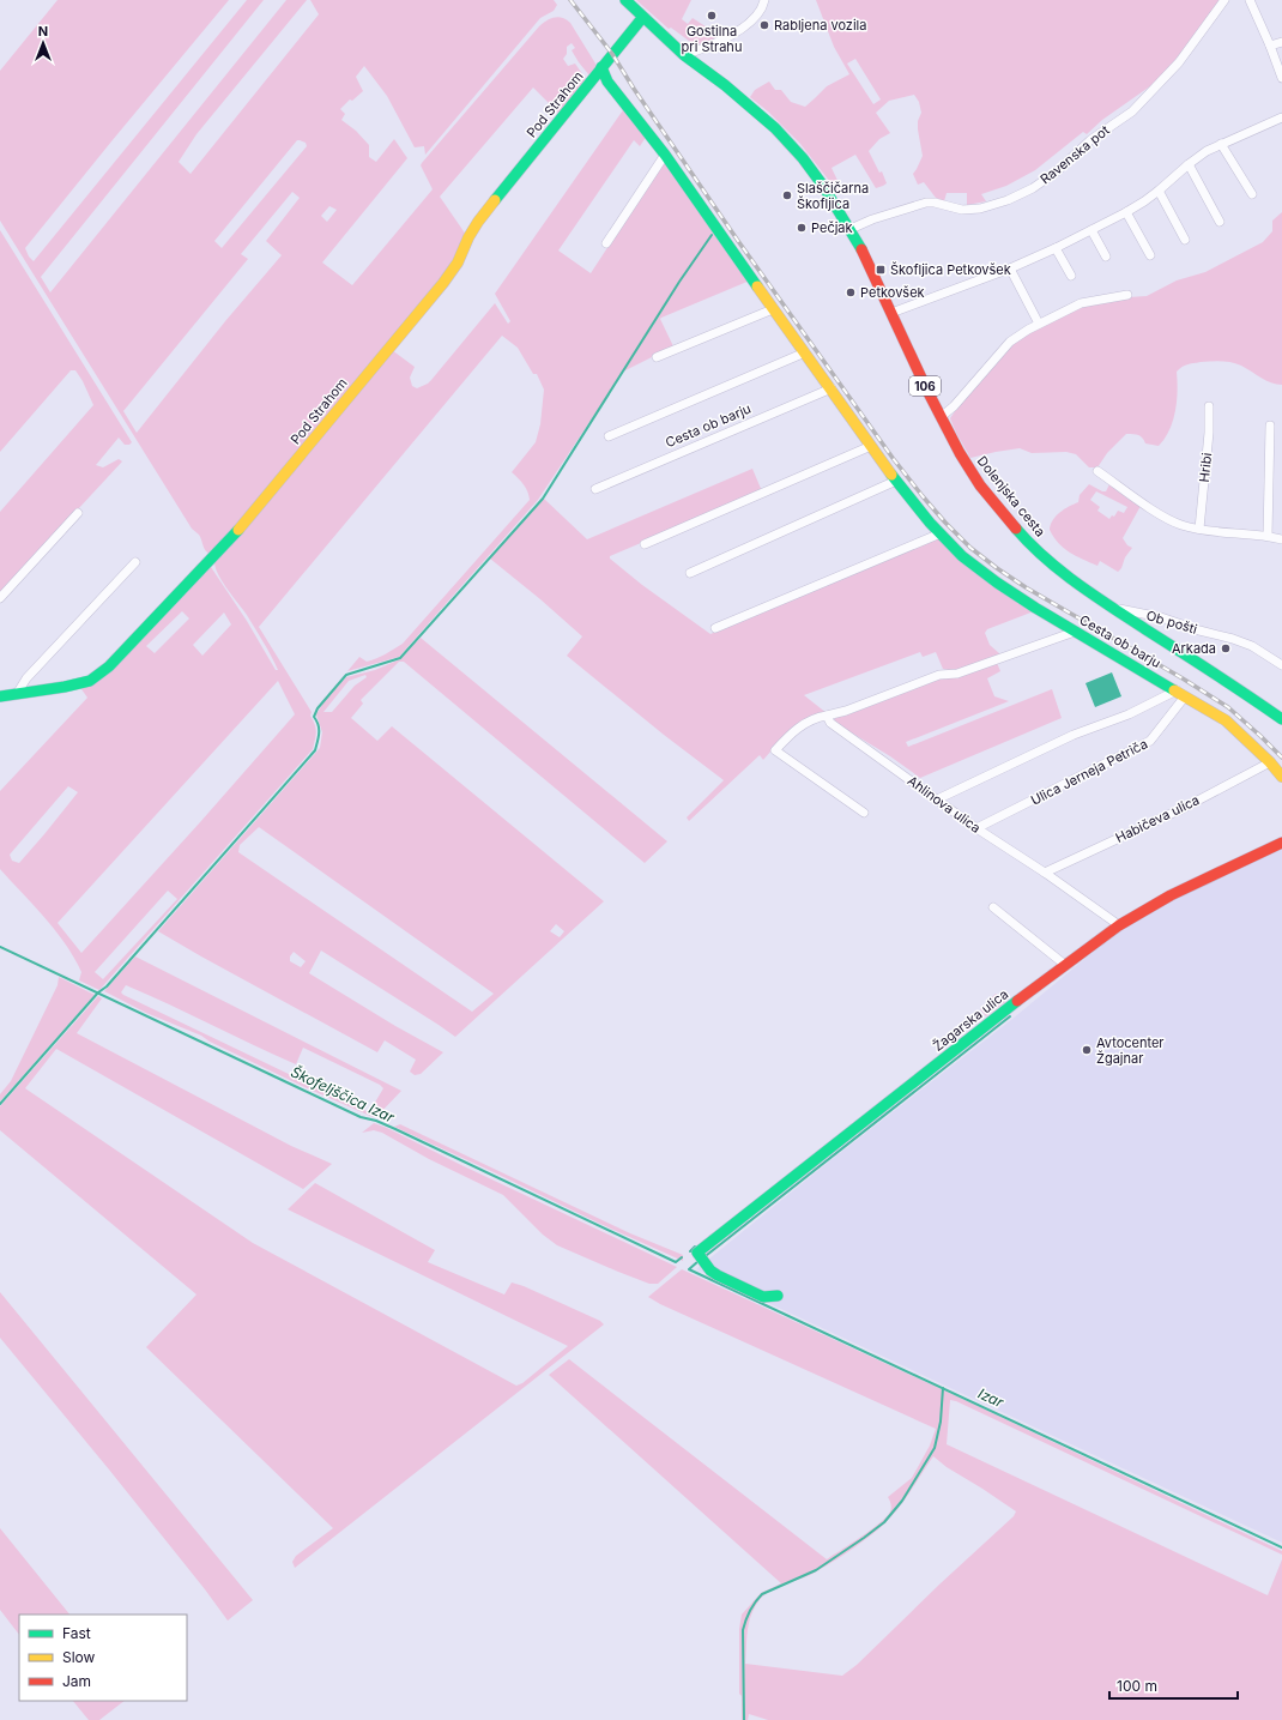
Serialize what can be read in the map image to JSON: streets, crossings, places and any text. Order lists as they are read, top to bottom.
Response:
{
  "streets": {
    "street": [
      "Pod Strahom",
      "Ravenska pot",
      "106",
      "Cesta ob barju",
      "Hribi",
      "Dolenjska cesta",
      "Ob pošti",
      "Ulica Jerneja Petriča",
      "Ahlinova ulica",
      "Habičeva ulica",
      "Žagarska ulica"
    ]
  },
  "crossings": [
    ["Pod Strahom", "Cesta ob barju"],
    ["Pod Strahom", "Dolenjska cesta"],
    ["Ravenska pot", "Dolenjska cesta"],
    ["Cesta ob barju", "Ulica Jerneja Petriča"],
    ["Cesta ob barju", "Habičeva ulica"],
    ["Dolenjska cesta", "Ob pošti"],
    ["Ulica Jerneja Petriča", "Ahlinova ulica"],
    ["Ahlinova ulica", "Habičeva ulica"],
    ["Ahlinova ulica", "Žagarska ulica"]
  ],
  "water": ["Škofeljščica Izar", "Izar"],
  "places": {
    "other": [
      "Gostilna pri Strahu",
      "Rabljena vozila",
      "Slaščičarna Škofljica",
      "Pečjak",
      "Petkovšek",
      "Arkada",
      "Avtocenter Žgajnar"
    ],
    "transit": ["Škofljica Petkovšek"]
  },
  "legend": ["Fast", "Slow", "Jam"],
  "scale_bar": "100 m",
  "north": "top"
}
